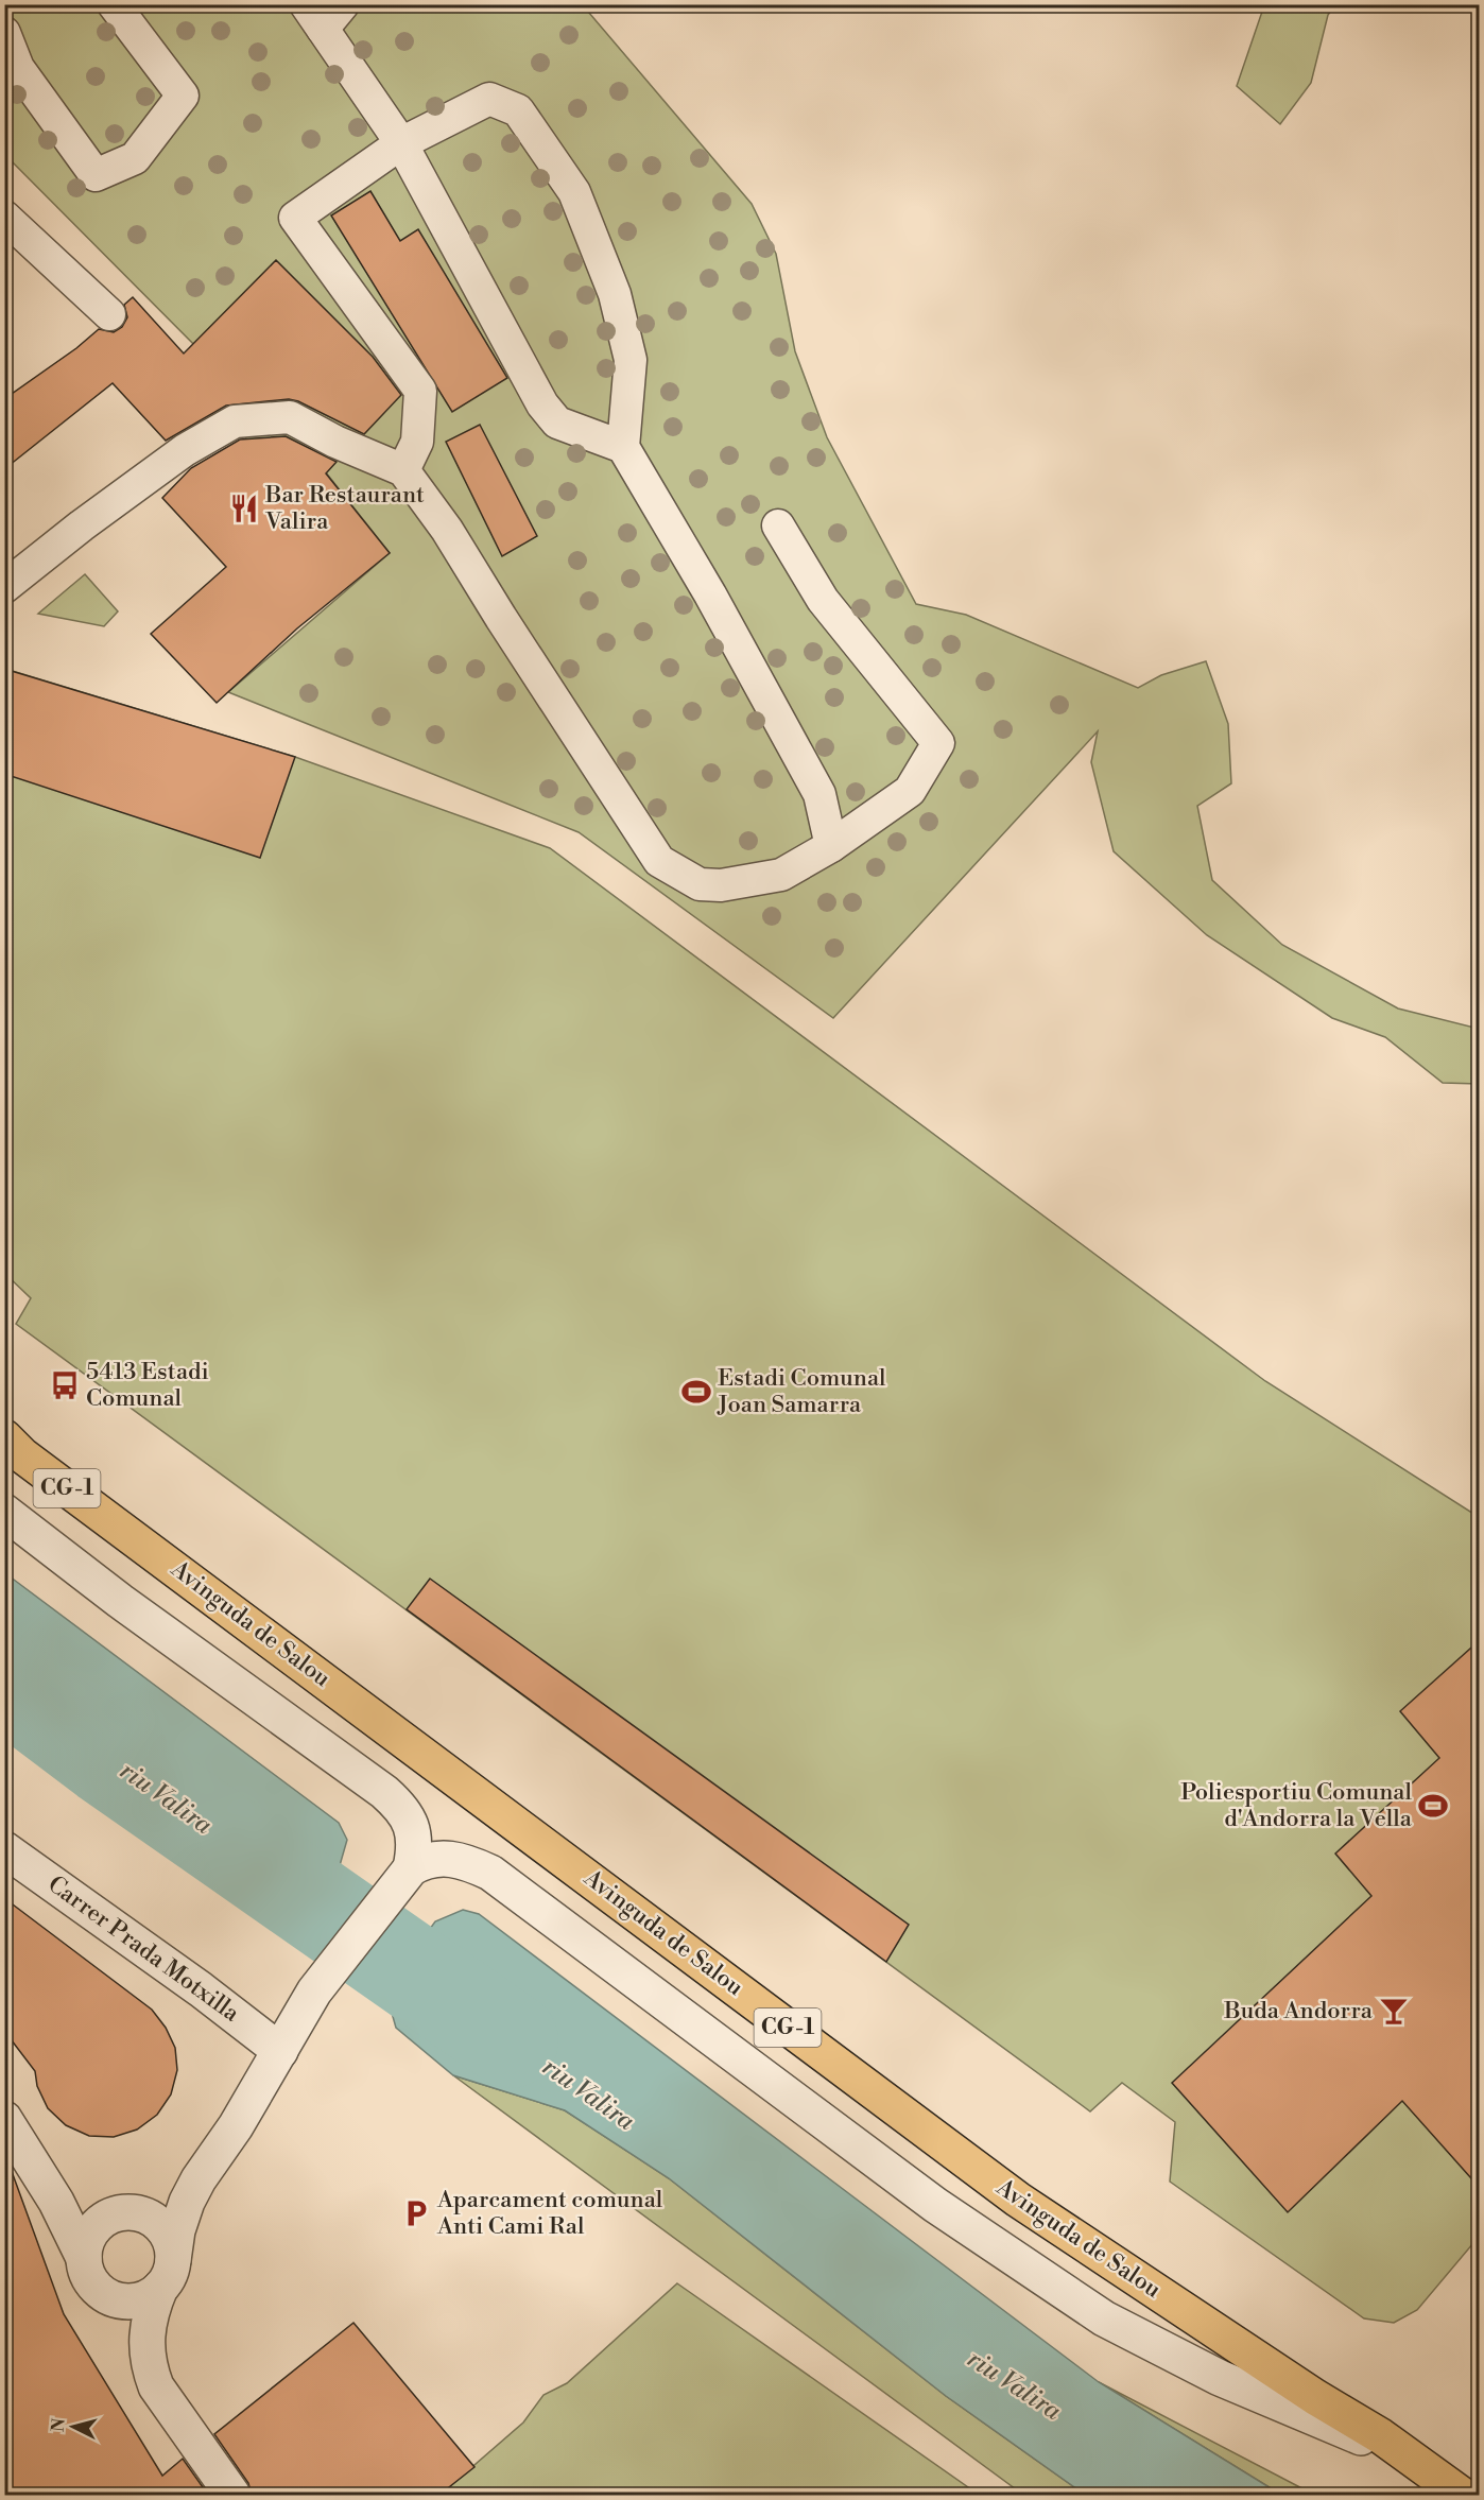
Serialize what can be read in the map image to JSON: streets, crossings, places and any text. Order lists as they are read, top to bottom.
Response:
{
  "streets": {
    "highway": ["CG-1", "Avinguda de Salou"],
    "street": ["Carrer Prada Motxilla"]
  },
  "water": ["riu Valira"],
  "places": {
    "restaurant": ["Bar Restaurant Valira"],
    "bus stop": ["5413 Estadi Comunal"],
    "sports": ["Estadi Comunal Joan Samarra", "Poliesportiu Comunal d'Andorra la Vella"],
    "bar": ["Buda Andorra"],
    "parking": ["Aparcament comunal Anti Cami Ral"]
  },
  "north": "left"
}
